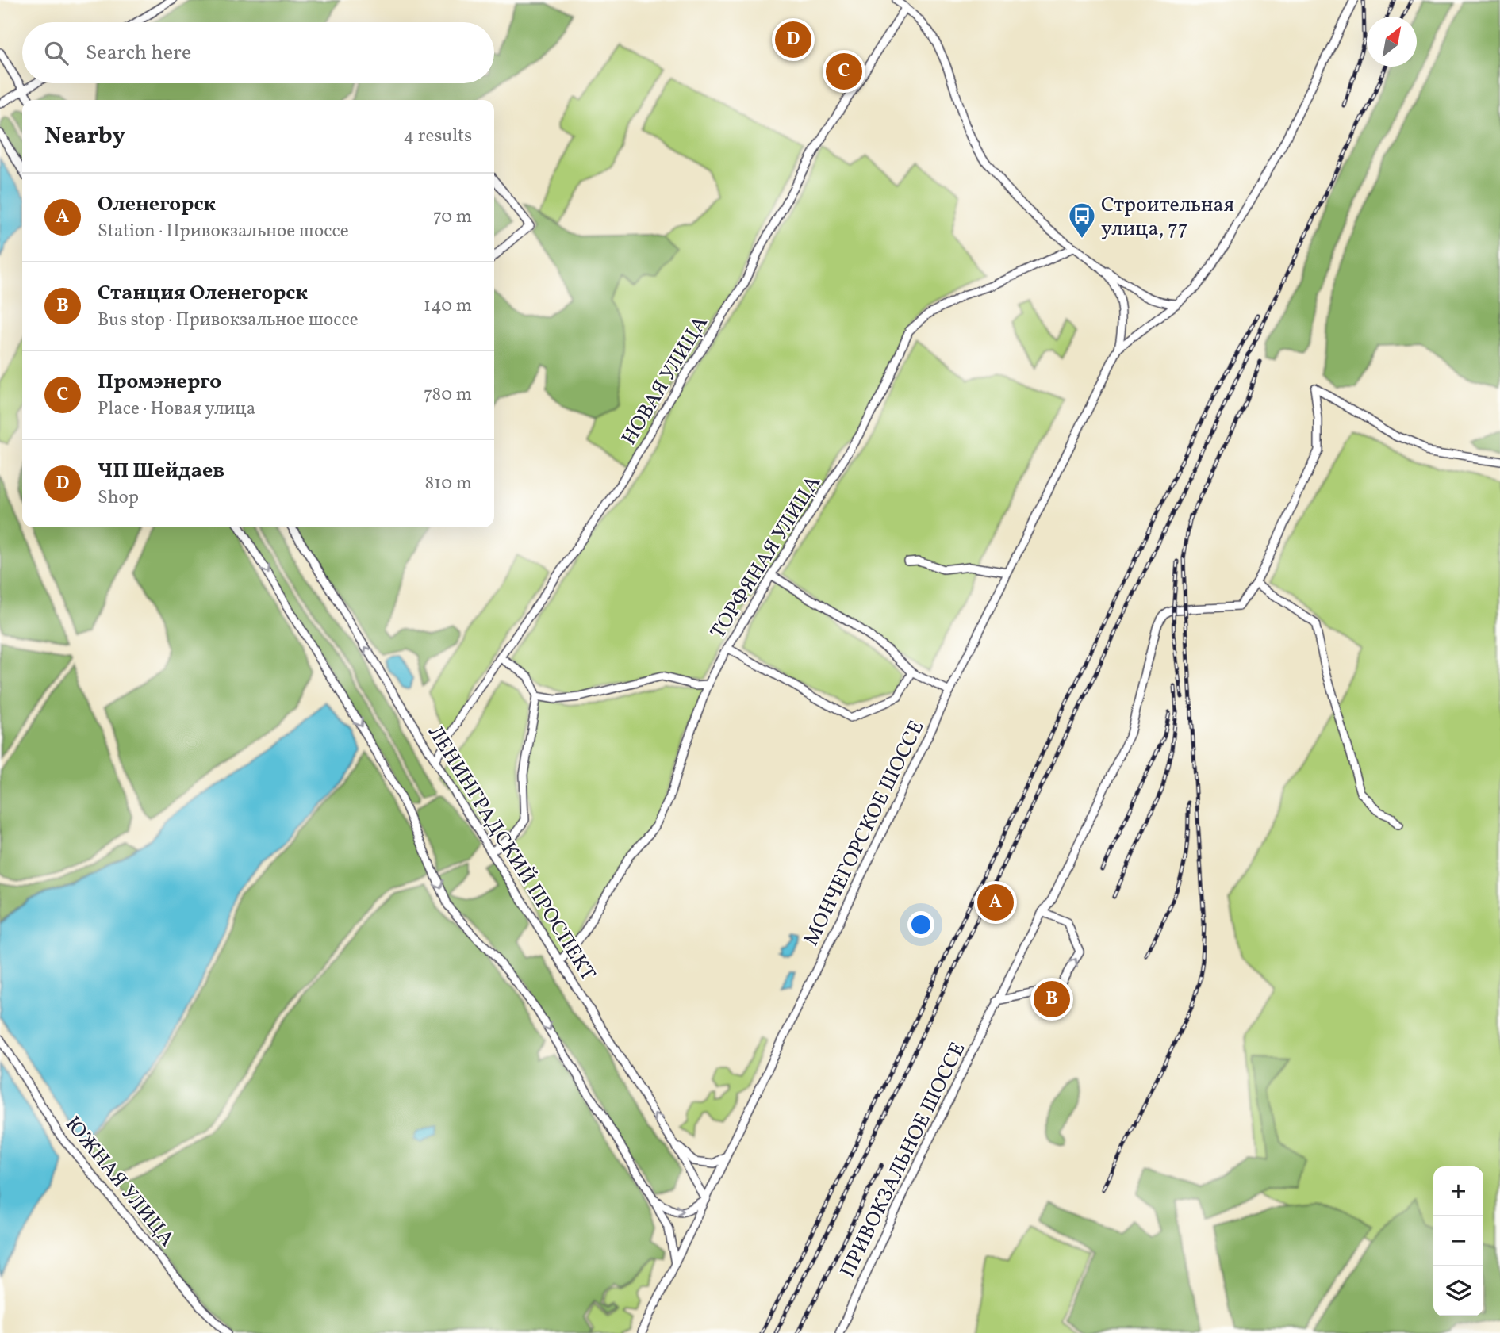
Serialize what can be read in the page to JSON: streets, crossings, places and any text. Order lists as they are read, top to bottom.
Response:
{
  "streets": {
    "street": [
      "НОВАЯ УЛИЦА",
      "ТОРФЯНАЯ УЛИЦА",
      "МОНЧЕГОРСКОЕ ШОССЕ",
      "ЛЕНИНГРАДСКИЙ ПРОСПЕКТ",
      "ПРИВОКЗАЛЬНОЕ ШОССЕ",
      "ЮЖНАЯ УЛИЦА"
    ]
  },
  "crossings": [
    ["НОВАЯ УЛИЦА", "ЛЕНИНГРАДСКИЙ ПРОСПЕКТ"],
    ["ТОРФЯНАЯ УЛИЦА", "ЛЕНИНГРАДСКИЙ ПРОСПЕКТ"],
    ["МОНЧЕГОРСКОЕ ШОССЕ", "ЛЕНИНГРАДСКИЙ ПРОСПЕКТ"]
  ],
  "places": {
    "bus stop": ["Строительная улица, 77"]
  },
  "north": "top right",
  "page": {
    "pins": [
      "D",
      "C",
      "A",
      "B"
    ],
    "search": "Search here",
    "heading": ["Nearby", "4 results"],
    "list": [
      {
        "mark": "A",
        "name": "Оленегорск",
        "note": "Station · Привокзальное шоссе",
        "value": "70 m"
      },
      {
        "mark": "B",
        "name": "Станция Оленегорск",
        "note": "Bus stop · Привокзальное шоссе",
        "value": "140 m"
      },
      {
        "mark": "C",
        "name": "Промэнерго",
        "note": "Place · Новая улица",
        "value": "780 m"
      },
      {
        "mark": "D",
        "name": "ЧП Шейдаев",
        "note": "Shop",
        "value": "810 m"
      }
    ],
    "map_buttons": ["+", "−"]
  }
}
